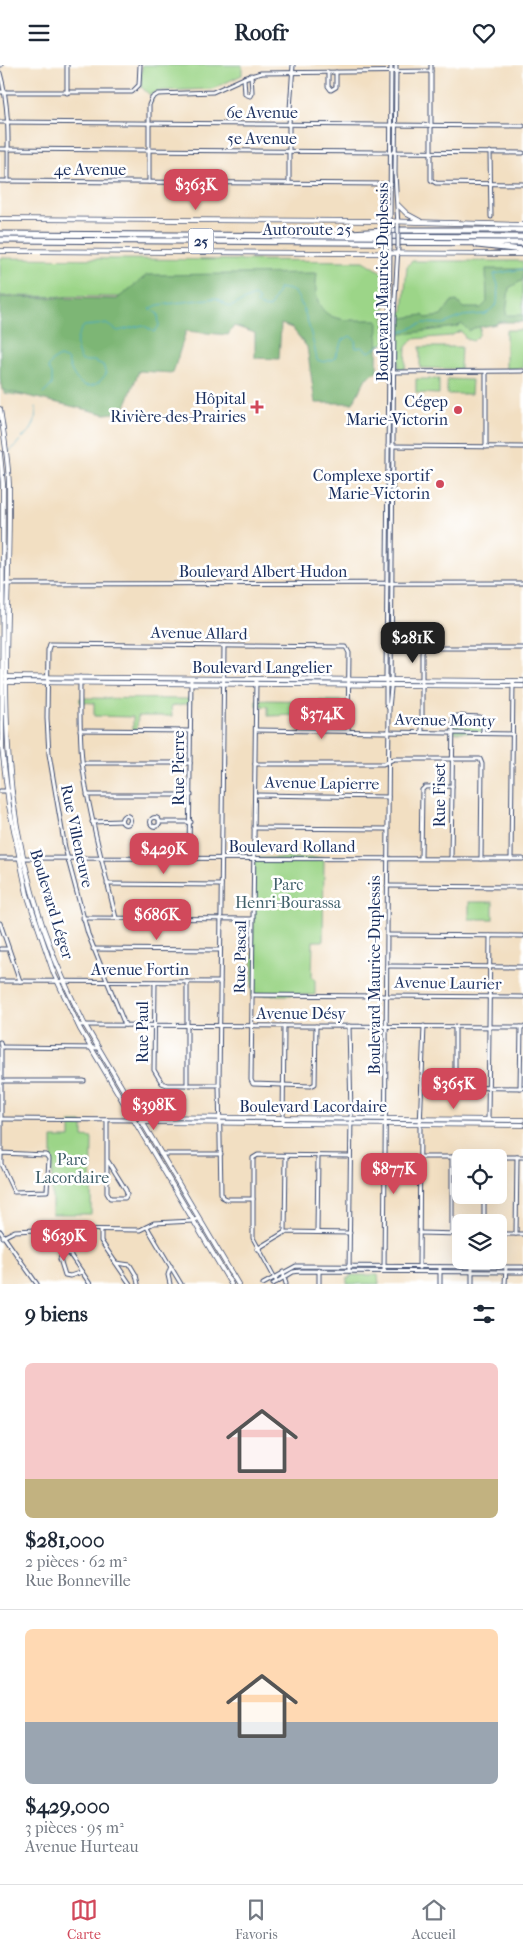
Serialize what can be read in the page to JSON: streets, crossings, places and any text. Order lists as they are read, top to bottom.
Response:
{
  "streets": {
    "highway": ["Autoroute 25", "25"],
    "main road": ["Boulevard Langelier", "Boulevard Léger", "Boulevard Lacordaire"],
    "street": [
      "6e Avenue",
      "5e Avenue",
      "4e Avenue",
      "Boulevard Maurice-Duplessis",
      "Boulevard Albert-Hudon",
      "Avenue Allard",
      "Avenue Monty",
      "Rue Pierre",
      "Avenue Lapierre",
      "Rue Fiset",
      "Rue Villeneuve",
      "Boulevard Rolland",
      "Rue Pascal",
      "Avenue Fortin",
      "Avenue Laurier",
      "Avenue Désy",
      "Rue Paul"
    ]
  },
  "crossings": [
    ["6e Avenue", "Boulevard Maurice-Duplessis"],
    ["5e Avenue", "Boulevard Maurice-Duplessis"],
    ["4e Avenue", "Boulevard Maurice-Duplessis"],
    ["Boulevard Maurice-Duplessis", "Boulevard Albert-Hudon"],
    ["Boulevard Maurice-Duplessis", "Boulevard Langelier"],
    ["Boulevard Maurice-Duplessis", "Avenue Monty"],
    ["Boulevard Maurice-Duplessis", "Avenue Lapierre"],
    ["Boulevard Maurice-Duplessis", "Boulevard Rolland"],
    ["Boulevard Maurice-Duplessis", "Avenue Laurier"],
    ["Boulevard Maurice-Duplessis", "Avenue Désy"],
    ["Boulevard Maurice-Duplessis", "Boulevard Lacordaire"],
    ["Boulevard Albert-Hudon", "Boulevard Léger"],
    ["Avenue Allard", "Boulevard Langelier"],
    ["Avenue Allard", "Rue Villeneuve"],
    ["Boulevard Langelier", "Rue Pierre"],
    ["Boulevard Langelier", "Rue Villeneuve"],
    ["Boulevard Langelier", "Boulevard Léger"],
    ["Boulevard Langelier", "Rue Pascal"],
    ["Avenue Monty", "Rue Fiset"],
    ["Avenue Monty", "Rue Pascal"],
    ["Rue Pierre", "Boulevard Rolland"],
    ["Avenue Lapierre", "Rue Pascal"],
    ["Rue Fiset", "Boulevard Rolland"],
    ["Rue Villeneuve", "Boulevard Rolland"],
    ["Rue Villeneuve", "Avenue Fortin"],
    ["Rue Villeneuve", "Avenue Désy"],
    ["Boulevard Rolland", "Boulevard Léger"],
    ["Boulevard Rolland", "Rue Pascal"],
    ["Boulevard Léger", "Avenue Fortin"],
    ["Boulevard Léger", "Avenue Désy"],
    ["Boulevard Léger", "Boulevard Lacordaire"],
    ["Rue Pascal", "Avenue Laurier"],
    ["Rue Pascal", "Avenue Désy"],
    ["Avenue Fortin", "Rue Paul"],
    ["Avenue Désy", "Rue Paul"]
  ],
  "parks": ["Parc Henri-Bourassa", "Parc Lacordaire"],
  "places": {
    "health": ["Hôpital Rivière-des-Prairies"],
    "other": ["Cégep Marie-Victorin", "Complexe sportif Marie-Victorin"]
  },
  "page": {
    "header": "Roofr",
    "price": [
      "$363K",
      "$281K",
      "$374K",
      "$429K",
      "$686K",
      "$365K",
      "$398K",
      "$877K",
      "$639K"
    ],
    "heading": "9 biens",
    "list": [
      {
        "name": "$281,000",
        "note": "2 pièces · 62 m² · Rue Bonneville"
      },
      {
        "name": "$429,000",
        "note": "3 pièces · 95 m² · Avenue Hurteau"
      }
    ],
    "tabs": ["Carte", "Favoris", "Accueil"]
  }
}
